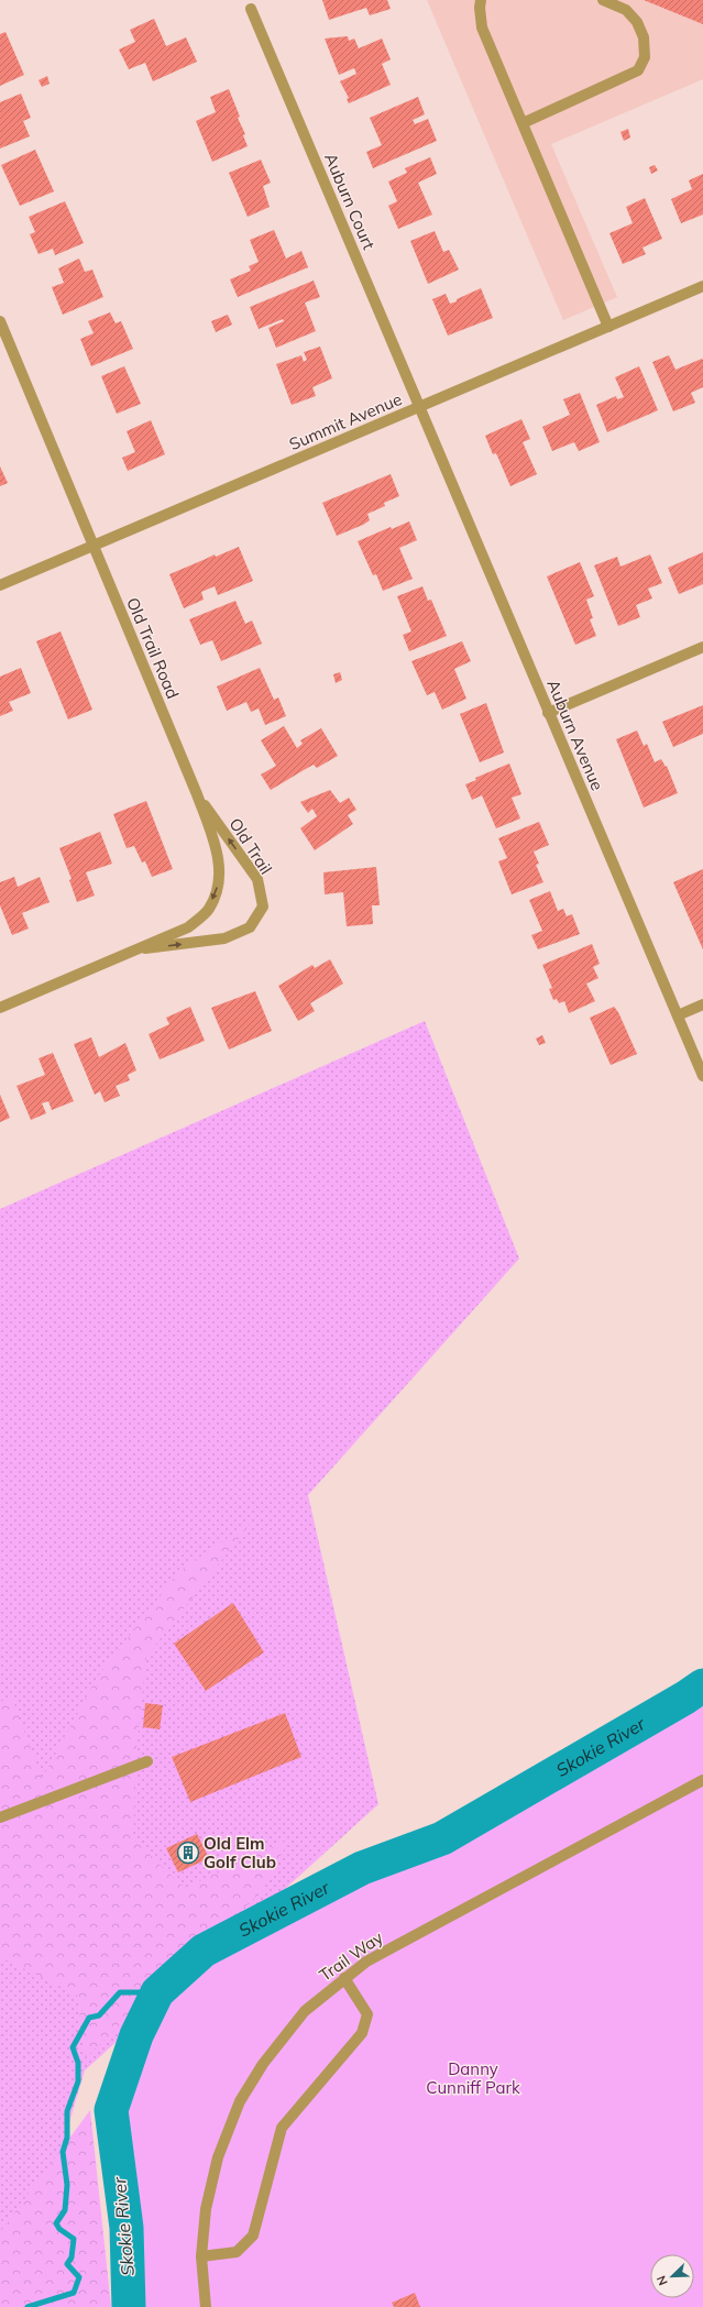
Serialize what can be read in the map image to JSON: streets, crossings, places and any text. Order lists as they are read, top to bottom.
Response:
{
  "streets": {
    "street": [
      "Auburn Court",
      "Summit Avenue",
      "Old Trail Road",
      "Auburn Avenue",
      "Old Trail",
      "Trail Way"
    ]
  },
  "crossings": [
    ["Auburn Court", "Summit Avenue"],
    ["Auburn Court", "Auburn Avenue"],
    ["Summit Avenue", "Old Trail Road"],
    ["Summit Avenue", "Auburn Avenue"],
    ["Old Trail Road", "Old Trail"]
  ],
  "water": ["Skokie River"],
  "parks": ["Danny Cunniff Park"],
  "places": {
    "building": ["Old Elm Golf Club"]
  },
  "north": "bottom left"
}
